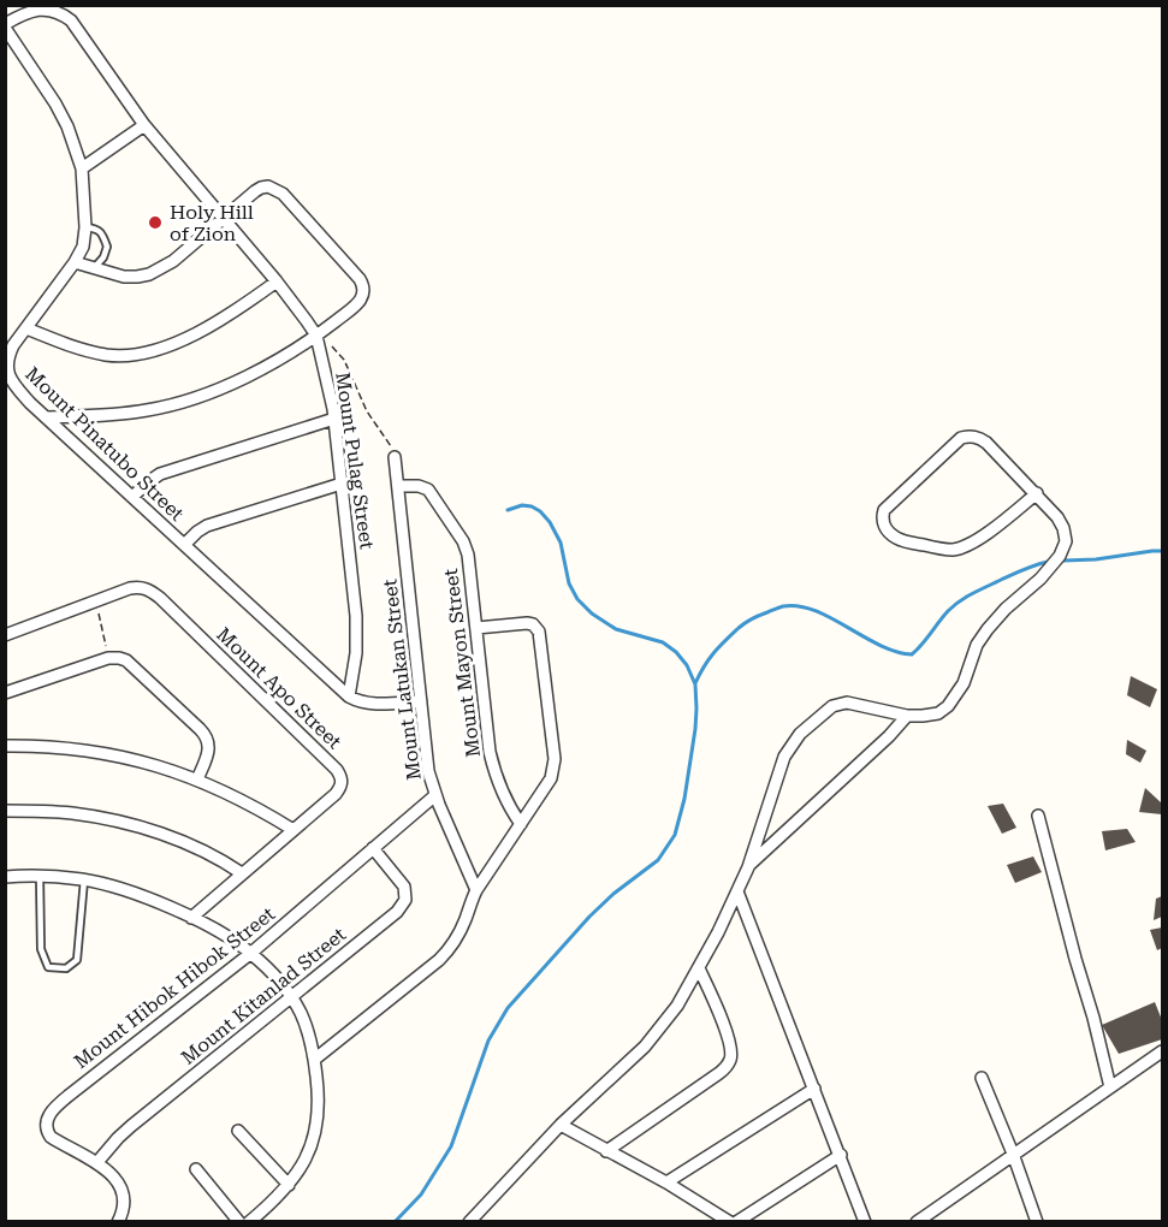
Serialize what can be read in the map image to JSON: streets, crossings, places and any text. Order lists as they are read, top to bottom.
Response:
{
  "streets": {
    "street": [
      "Mount Pinatubo Street",
      "Mount Pulag Street",
      "Mount Mayon Street",
      "Mount Latukan Street",
      "Mount Apo Street",
      "Mount Hibok Hibok Street",
      "Mount Kitanlad Street"
    ]
  },
  "crossings": [
    ["Mount Pinatubo Street", "Mount Pulag Street"],
    ["Mount Mayon Street", "Mount Latukan Street"],
    ["Mount Latukan Street", "Mount Hibok Hibok Street"],
    ["Mount Hibok Hibok Street", "Mount Kitanlad Street"]
  ],
  "places": ["Holy Hill of Zion"]
}
